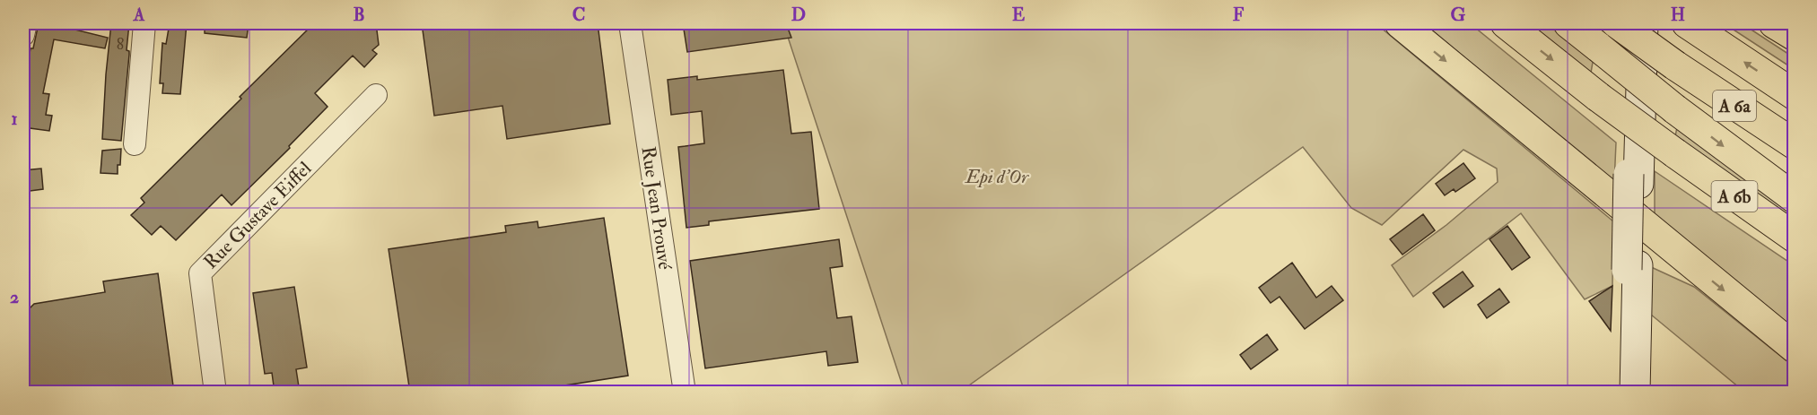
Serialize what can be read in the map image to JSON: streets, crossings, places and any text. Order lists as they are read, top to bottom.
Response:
{
  "streets": {
    "highway": ["A 6a", "A 6b"],
    "street": ["Rue Jean Prouvé", "Rue Gustave Eiffel"]
  },
  "parks": ["Epi d'Or"],
  "house_numbers": ["8"],
  "grid": {
    "columns": [
      "A",
      "B",
      "C",
      "D",
      "E",
      "F",
      "G",
      "H"
    ],
    "rows": ["1", "2"]
  }
}
